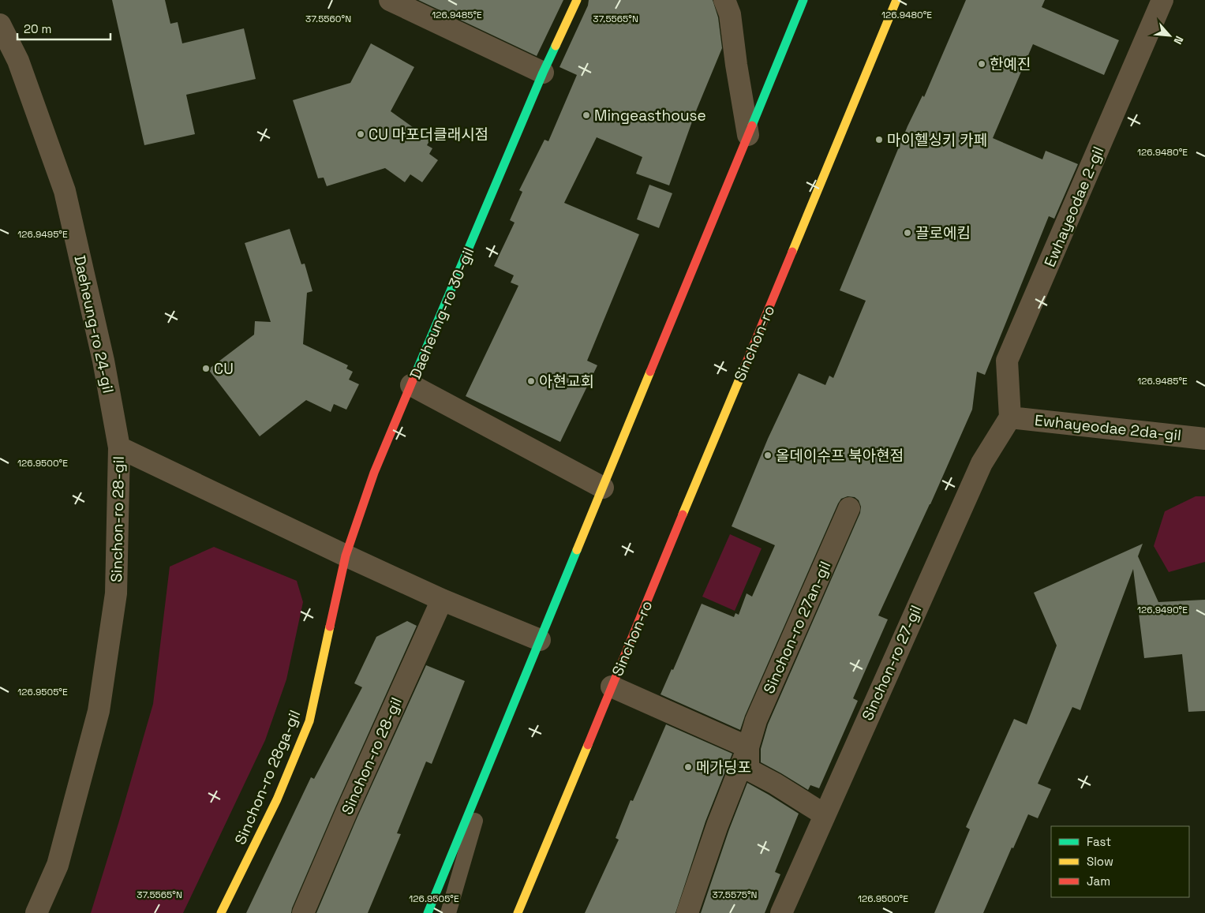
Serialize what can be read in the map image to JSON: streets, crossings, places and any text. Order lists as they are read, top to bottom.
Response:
{
  "streets": {
    "main road": ["Daeheung-ro 30-gil", "Sinchon-ro", "Sinchon-ro 28ga-gil"],
    "street": [
      "Ewhayeodae 2-gil",
      "Daeheung-ro 24-gil",
      "Ewhayeodae 2da-gil",
      "Sinchon-ro 28-gil",
      "Sinchon-ro 27an-gil",
      "Sinchon-ro 27-gil"
    ]
  },
  "crossings": [
    ["Ewhayeodae 2-gil", "Ewhayeodae 2da-gil"],
    ["Ewhayeodae 2-gil", "Sinchon-ro 27-gil"],
    ["Daeheung-ro 30-gil", "Sinchon-ro 28-gil"],
    ["Daeheung-ro 30-gil", "Sinchon-ro 28ga-gil"],
    ["Daeheung-ro 24-gil", "Sinchon-ro 28-gil"],
    ["Sinchon-ro", "Sinchon-ro 27an-gil"],
    ["Ewhayeodae 2da-gil", "Sinchon-ro 27-gil"],
    ["Sinchon-ro 28-gil", "Sinchon-ro 28ga-gil"],
    ["Sinchon-ro 27an-gil", "Sinchon-ro 27-gil"]
  ],
  "places": [
    "한예진",
    "Mingeasthouse",
    "CU 마포더클래시점",
    "마이헬싱키 카페",
    "끌로에킴",
    "CU",
    "아현교회",
    "올데이수프 북아현점",
    "메가딩포"
  ],
  "legend": ["Fast", "Slow", "Jam"],
  "scale_bar": "20 m",
  "north": "bottom right",
  "coordinates": [
    "126.9485°E",
    "126.9480°E",
    "37.5560°N",
    "37.5565°N",
    "126.9495°E",
    "126.9500°E",
    "126.9490°E",
    "126.9505°E",
    "37.5575°N"
  ]
}
